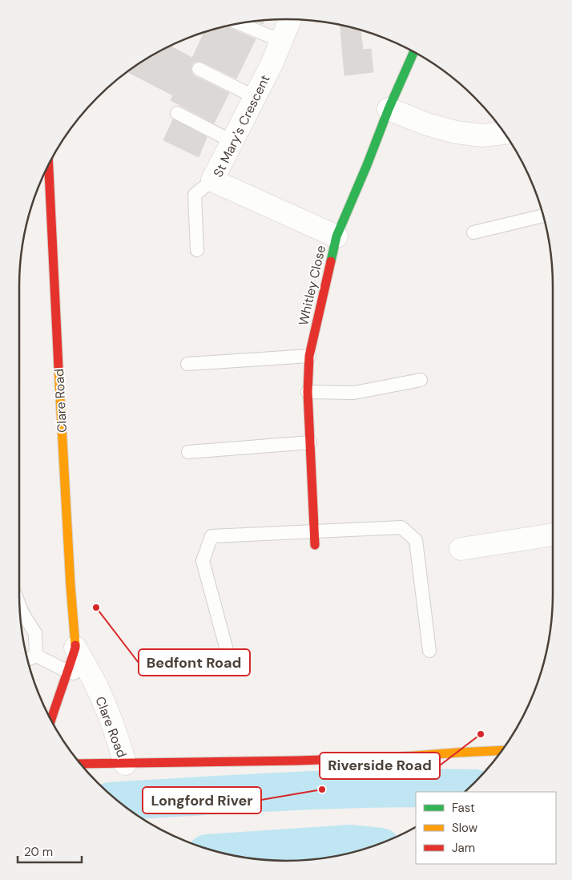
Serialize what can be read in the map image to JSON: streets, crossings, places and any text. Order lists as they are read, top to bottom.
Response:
{
  "streets": {
    "street": ["St Mary's Crescent", "Whitley Close", "Clare Road"]
  },
  "crossings": [
    ["St Mary's Crescent", "Whitley Close"]
  ],
  "places": ["Bedfont Road", "Riverside Road", "Longford River"],
  "legend": ["Fast", "Slow", "Jam"],
  "scale_bar": "20 m"
}
